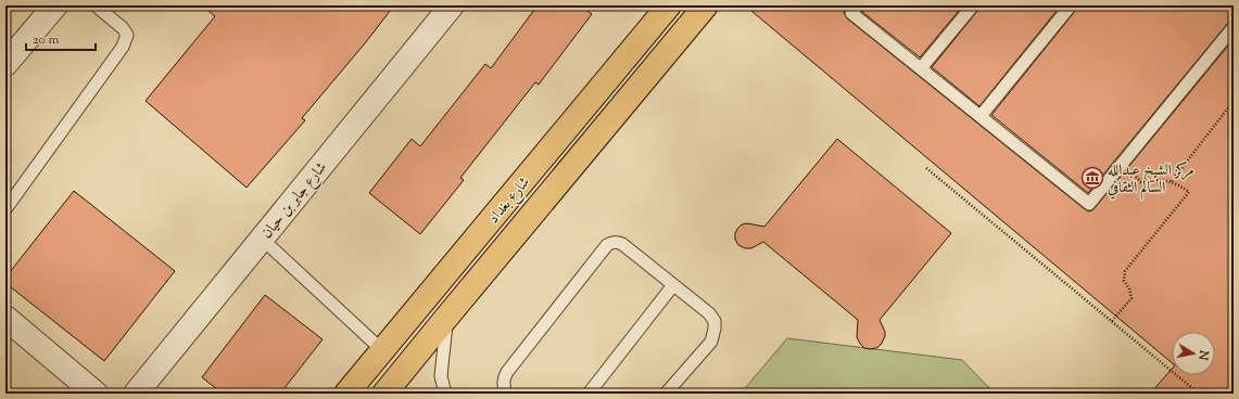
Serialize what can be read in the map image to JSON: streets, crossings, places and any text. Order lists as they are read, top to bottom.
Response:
{
  "streets": {
    "main road": ["شارع بغداد"],
    "street": ["شارع جابر بن حيان"]
  },
  "places": {
    "museum": ["مركز الشيخ عبدالله السالم الثقافي"]
  },
  "scale_bar": "20 m",
  "north": "right"
}
